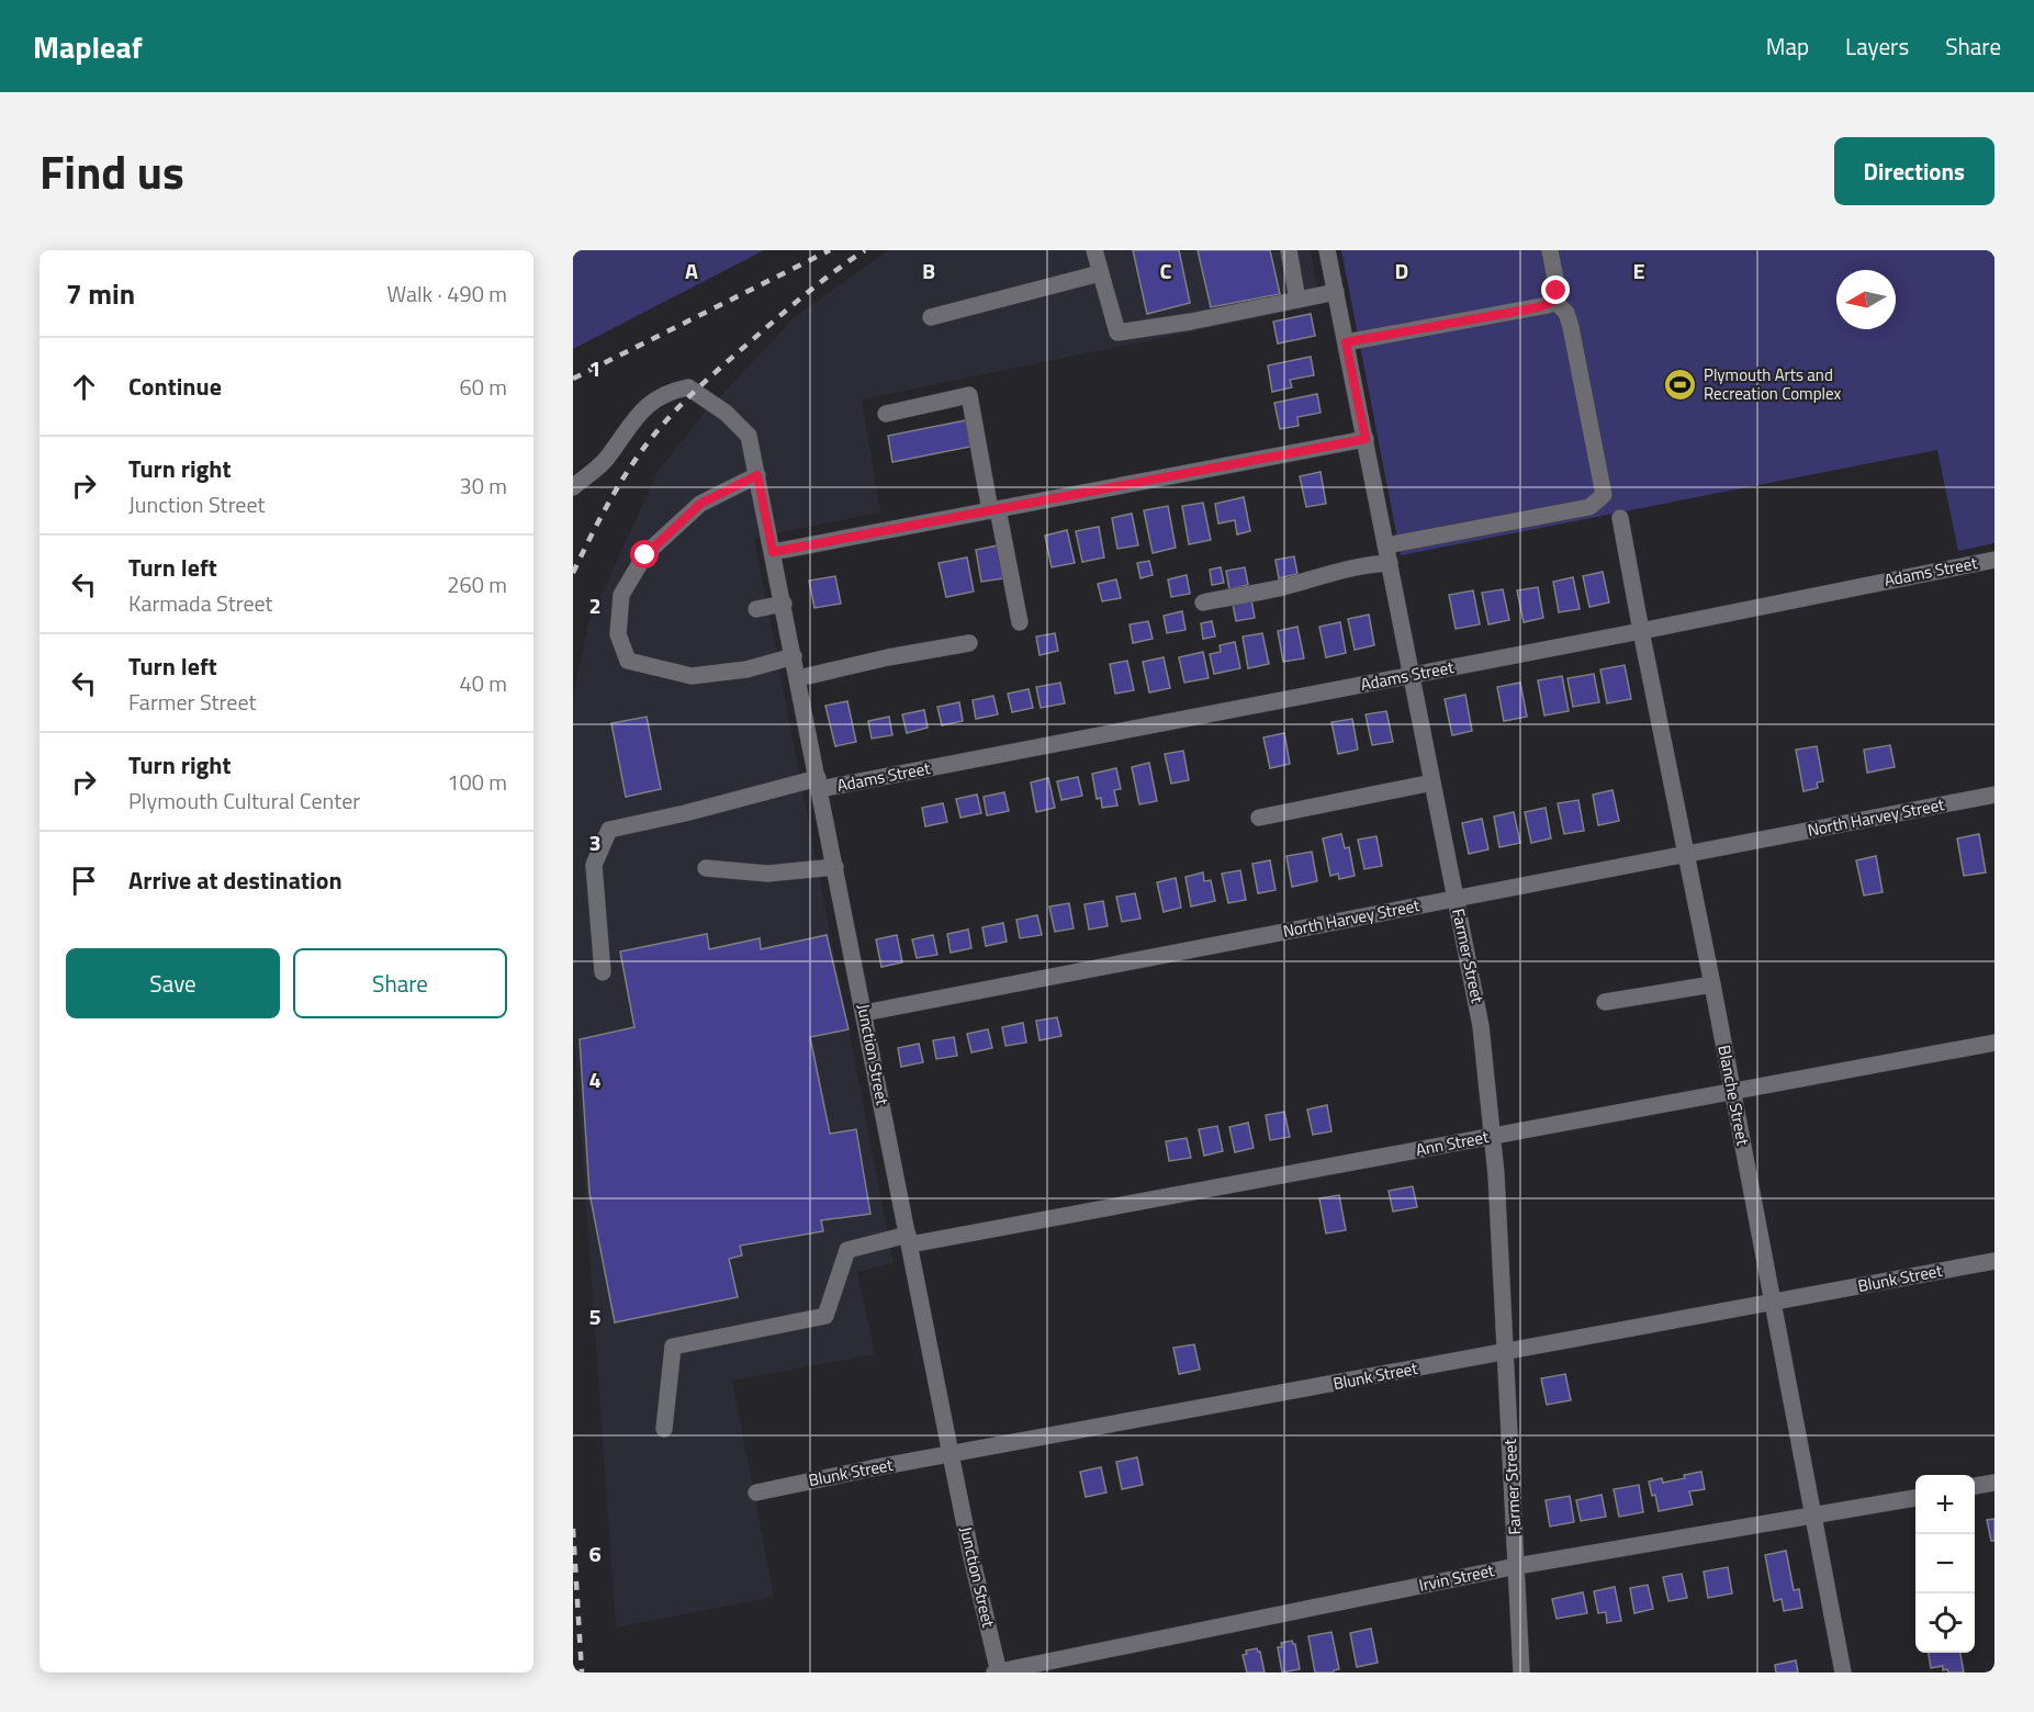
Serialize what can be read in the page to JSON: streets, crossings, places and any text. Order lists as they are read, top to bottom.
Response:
{
  "streets": {
    "street": [
      "Adams Street",
      "North Harvey Street",
      "Farmer Street",
      "Junction Street",
      "Blanche Street",
      "Ann Street",
      "Blunk Street",
      "Irvin Street"
    ]
  },
  "crossings": [
    ["Adams Street", "Farmer Street"],
    ["Adams Street", "Junction Street"],
    ["Adams Street", "Blanche Street"],
    ["North Harvey Street", "Farmer Street"],
    ["North Harvey Street", "Junction Street"],
    ["North Harvey Street", "Blanche Street"],
    ["Farmer Street", "Ann Street"],
    ["Farmer Street", "Blunk Street"],
    ["Farmer Street", "Irvin Street"],
    ["Junction Street", "Ann Street"],
    ["Junction Street", "Blunk Street"],
    ["Junction Street", "Irvin Street"],
    ["Blanche Street", "Ann Street"],
    ["Blanche Street", "Blunk Street"],
    ["Blanche Street", "Irvin Street"]
  ],
  "places": {
    "sports": ["Plymouth Arts and Recreation Complex"]
  },
  "north": "left",
  "page": {
    "header": "Mapleaf",
    "nav": ["Map", "Layers", "Share"],
    "title": "Find us",
    "buttons": [
      "Directions",
      ["Save", "Share"]
    ],
    "heading": ["7 min", "Walk · 490 m"],
    "list": [
      ["Continue", "60 m"],
      ["Turn right", "Junction Street", "30 m"],
      ["Turn left", "Karmada Street", "260 m"],
      ["Turn left", "Farmer Street", "40 m"],
      ["Turn right", "Plymouth Cultural Center", "100 m"],
      "Arrive at destination"
    ],
    "map_buttons": ["+", "−"]
  },
  "grid": {
    "columns": [
      "A",
      "B",
      "C",
      "D",
      "E"
    ],
    "rows": [
      "1",
      "2",
      "3",
      "4",
      "5",
      "6"
    ]
  }
}
